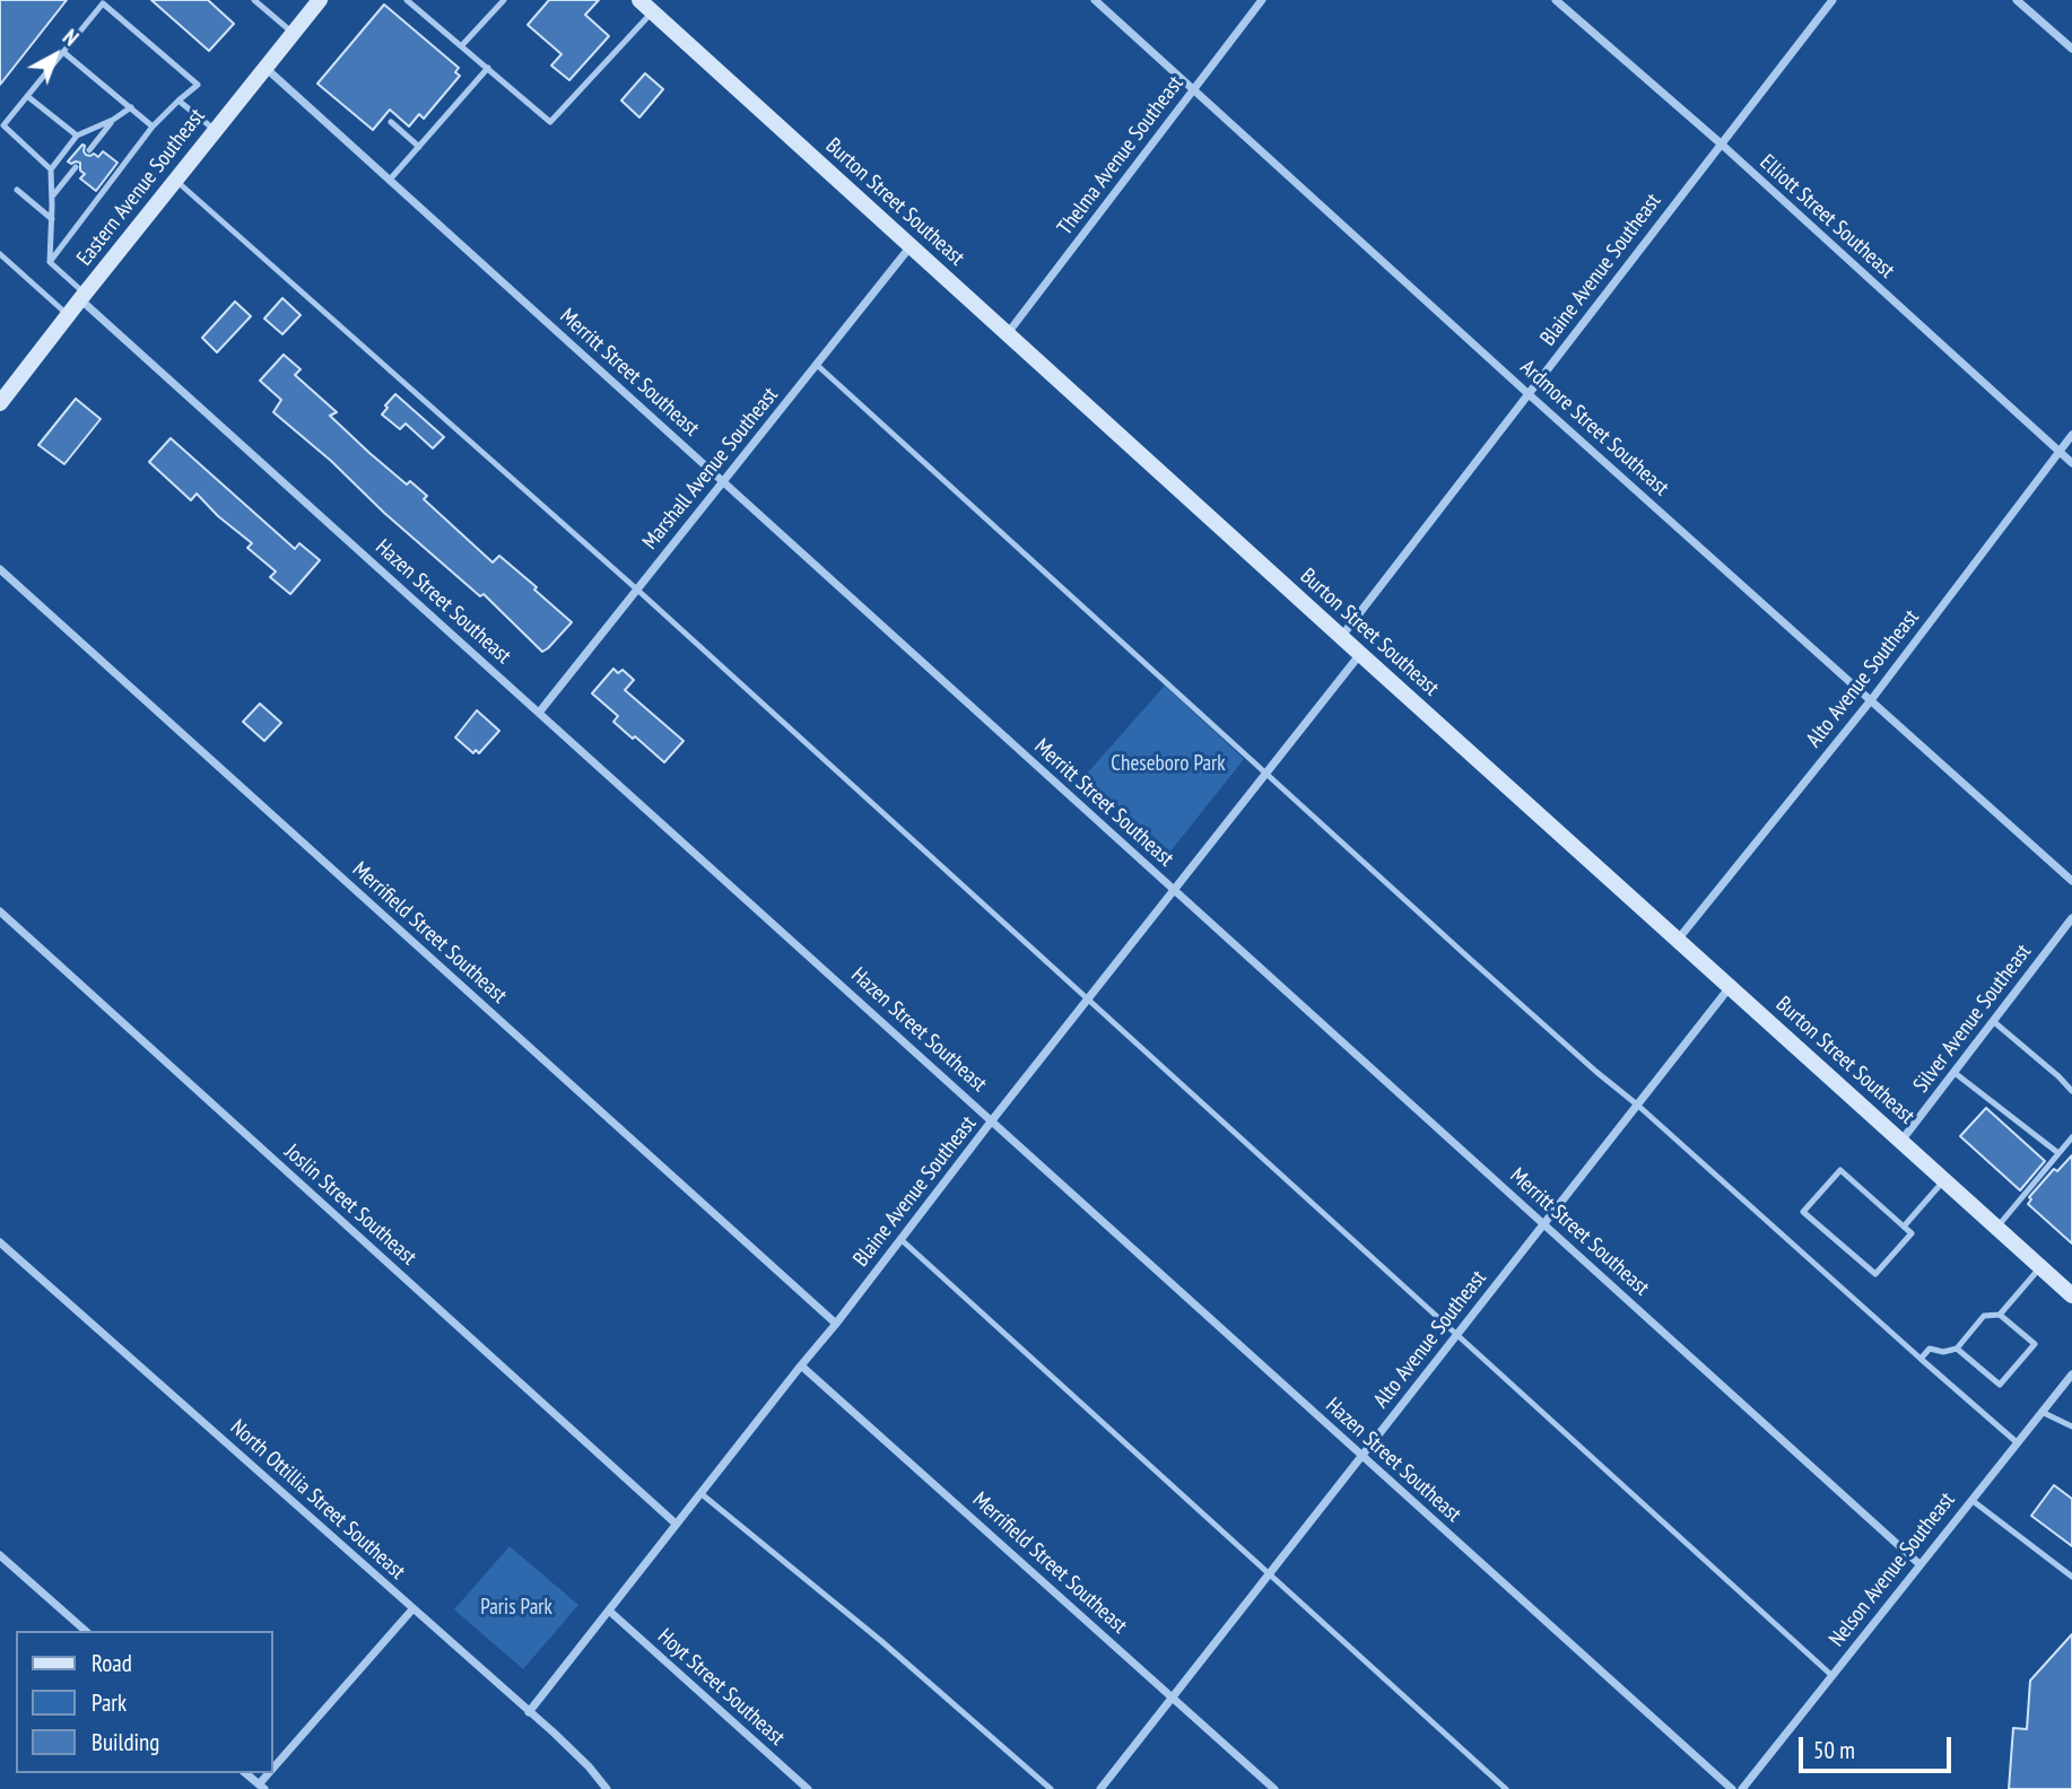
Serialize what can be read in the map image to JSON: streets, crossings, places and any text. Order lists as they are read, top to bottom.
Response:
{
  "streets": {
    "main road": ["Eastern Avenue Southeast", "Burton Street Southeast"],
    "street": [
      "Thelma Avenue Southeast",
      "Elliott Street Southeast",
      "Blaine Avenue Southeast",
      "Merritt Street Southeast",
      "Ardmore Street Southeast",
      "Marshall Avenue Southeast",
      "Hazen Street Southeast",
      "Alto Avenue Southeast",
      "Merrifield Street Southeast",
      "Silver Avenue Southeast",
      "Joslin Street Southeast",
      "North Ottillia Street Southeast",
      "Nelson Avenue Southeast",
      "Hoyt Street Southeast"
    ]
  },
  "crossings": [
    ["Thelma Avenue Southeast", "Burton Street Southeast"],
    ["Thelma Avenue Southeast", "Ardmore Street Southeast"],
    ["Eastern Avenue Southeast", "Merritt Street Southeast"],
    ["Eastern Avenue Southeast", "Hazen Street Southeast"],
    ["Burton Street Southeast", "Blaine Avenue Southeast"],
    ["Burton Street Southeast", "Marshall Avenue Southeast"],
    ["Burton Street Southeast", "Alto Avenue Southeast"],
    ["Burton Street Southeast", "Silver Avenue Southeast"],
    ["Elliott Street Southeast", "Blaine Avenue Southeast"],
    ["Elliott Street Southeast", "Alto Avenue Southeast"],
    ["Blaine Avenue Southeast", "Merritt Street Southeast"],
    ["Blaine Avenue Southeast", "Ardmore Street Southeast"],
    ["Blaine Avenue Southeast", "Hazen Street Southeast"],
    ["Blaine Avenue Southeast", "Merrifield Street Southeast"],
    ["Blaine Avenue Southeast", "Joslin Street Southeast"],
    ["Blaine Avenue Southeast", "North Ottillia Street Southeast"],
    ["Blaine Avenue Southeast", "Hoyt Street Southeast"],
    ["Merritt Street Southeast", "Marshall Avenue Southeast"],
    ["Merritt Street Southeast", "Alto Avenue Southeast"],
    ["Merritt Street Southeast", "Nelson Avenue Southeast"],
    ["Ardmore Street Southeast", "Alto Avenue Southeast"],
    ["Marshall Avenue Southeast", "Hazen Street Southeast"],
    ["Hazen Street Southeast", "Alto Avenue Southeast"],
    ["Alto Avenue Southeast", "Merrifield Street Southeast"]
  ],
  "parks": ["Cheseboro Park", "Paris Park"],
  "legend": ["Road", "Park", "Building"],
  "scale_bar": "50 m",
  "north": "top right"
}
